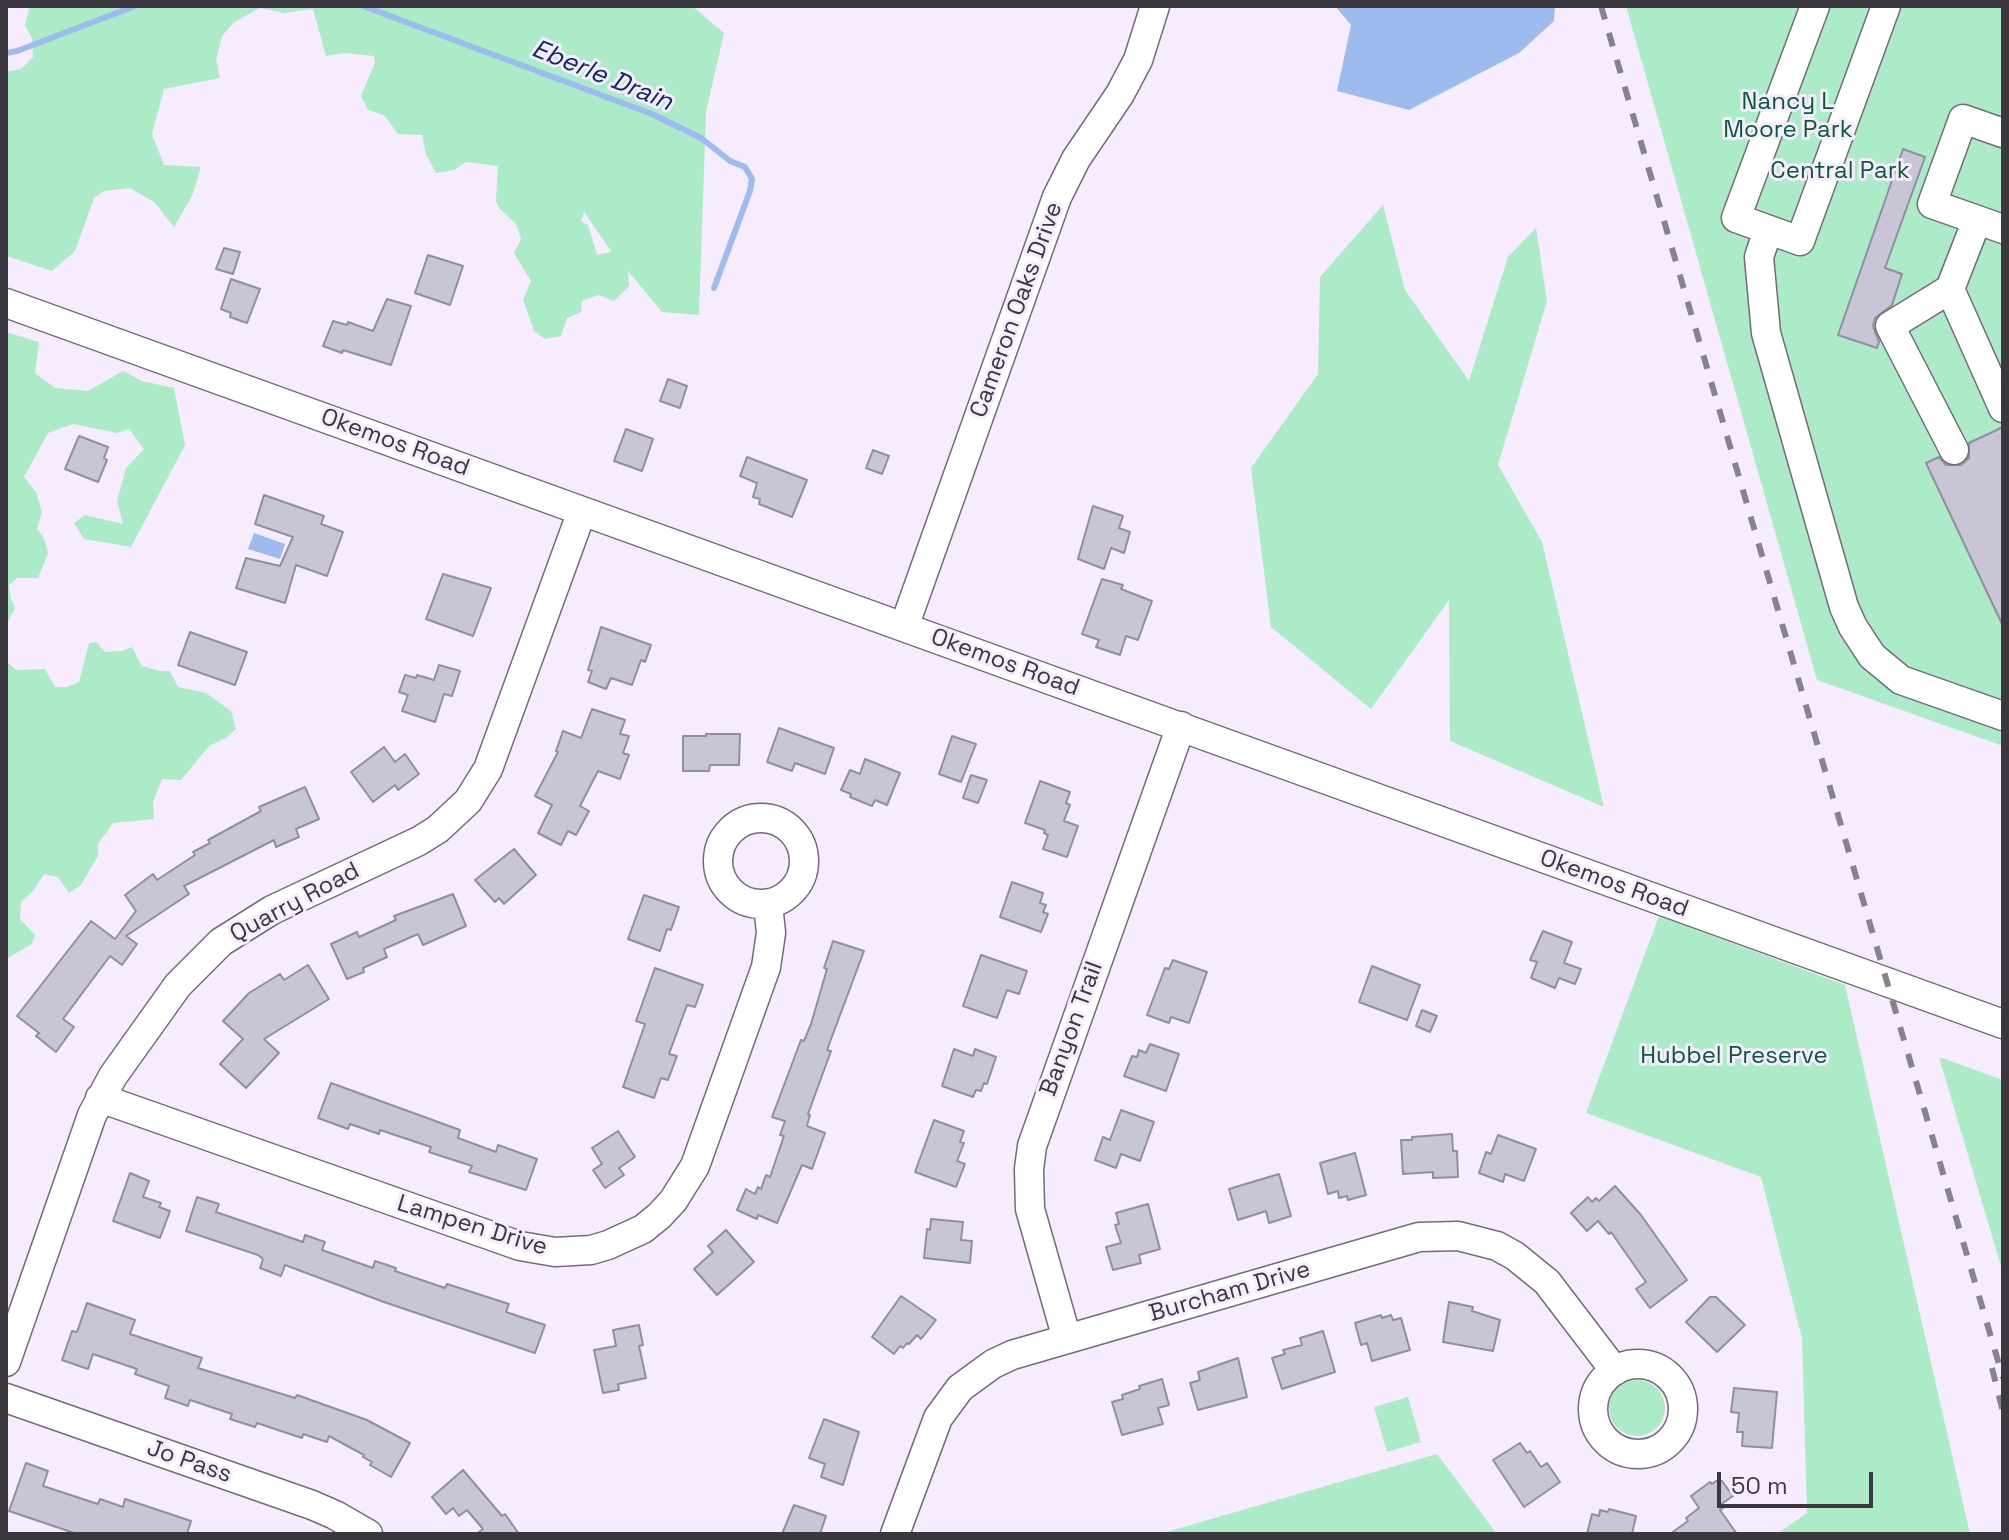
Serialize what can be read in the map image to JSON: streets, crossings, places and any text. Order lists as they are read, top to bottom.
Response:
{
  "streets": {
    "street": [
      "Cameron Oaks Drive",
      "Okemos Road",
      "Quarry Road",
      "Banyon Trail",
      "Lampen Drive",
      "Burcham Drive",
      "Jo Pass"
    ]
  },
  "crossings": [
    ["Cameron Oaks Drive", "Okemos Road"],
    ["Okemos Road", "Quarry Road"],
    ["Okemos Road", "Banyon Trail"],
    ["Quarry Road", "Lampen Drive"],
    ["Banyon Trail", "Burcham Drive"]
  ],
  "water": ["Eberle Drain"],
  "parks": ["Nancy L Moore Park", "Central Park", "Hubbel Preserve"],
  "scale_bar": "50 m"
}
